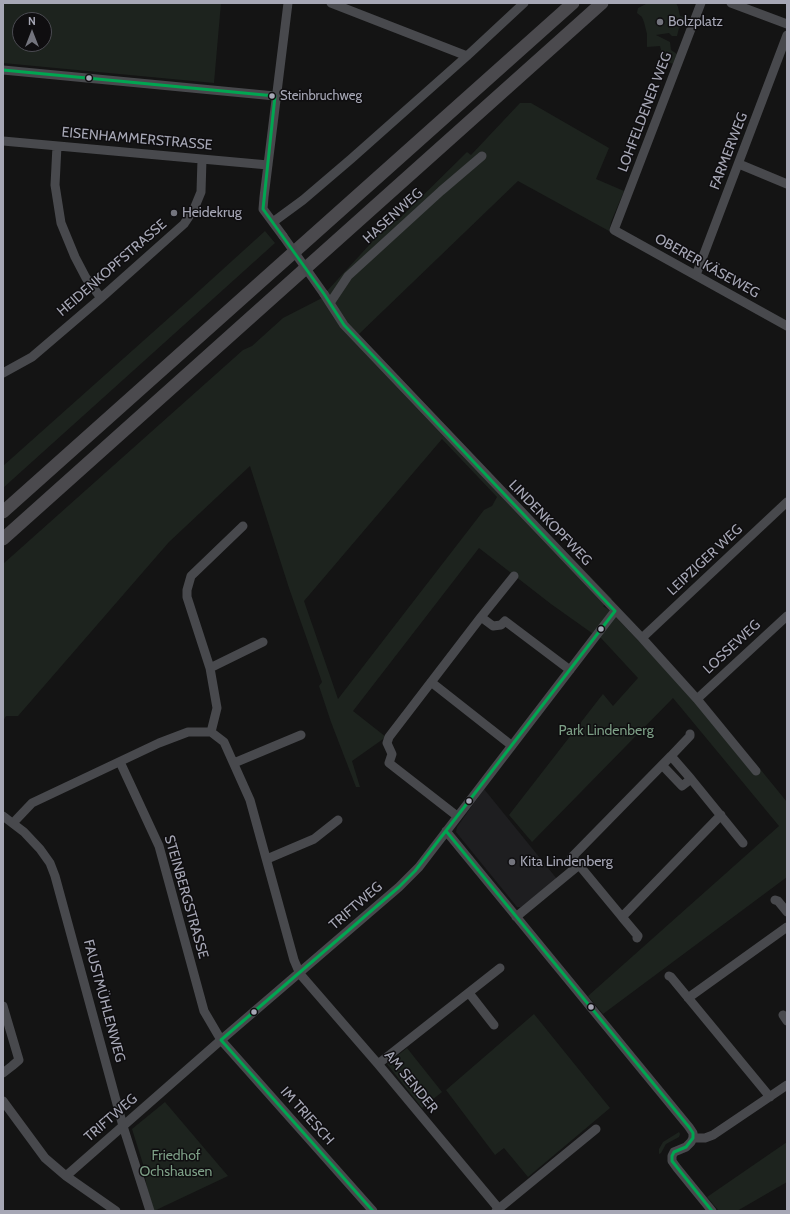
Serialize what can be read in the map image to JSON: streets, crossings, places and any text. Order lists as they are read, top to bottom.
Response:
{
  "streets": {
    "street": [
      "LOHFELDENER WEG",
      "EISENHAMMERSTRASSE",
      "FARMERWEG",
      "HASENWEG",
      "OBERER KÄSEWEG",
      "HEIDENKOPFSTRASSE",
      "LINDENKOPFWEG",
      "LEIPZIGER WEG",
      "LOSSEWEG",
      "STEINBERGSTRASSE",
      "TRIFTWEG",
      "FAUSTMÜHLENWEG",
      "AM SENDER",
      "IM TRIESCH"
    ]
  },
  "crossings": [
    ["LOHFELDENER WEG", "OBERER KÄSEWEG"],
    ["EISENHAMMERSTRASSE", "HEIDENKOPFSTRASSE"],
    ["FARMERWEG", "OBERER KÄSEWEG"],
    ["HASENWEG", "LINDENKOPFWEG"],
    ["LINDENKOPFWEG", "LEIPZIGER WEG"],
    ["LINDENKOPFWEG", "LOSSEWEG"],
    ["LINDENKOPFWEG", "TRIFTWEG"],
    ["STEINBERGSTRASSE", "TRIFTWEG"],
    ["STEINBERGSTRASSE", "IM TRIESCH"],
    ["TRIFTWEG", "FAUSTMÜHLENWEG"],
    ["TRIFTWEG", "AM SENDER"],
    ["TRIFTWEG", "IM TRIESCH"]
  ],
  "parks": ["Park Lindenberg", "Friedhof Ochshausen"],
  "places": [
    "Bolzplatz",
    "Steinbruchweg",
    "Heidekrug",
    "Kita Lindenberg"
  ],
  "north": "top"
}
